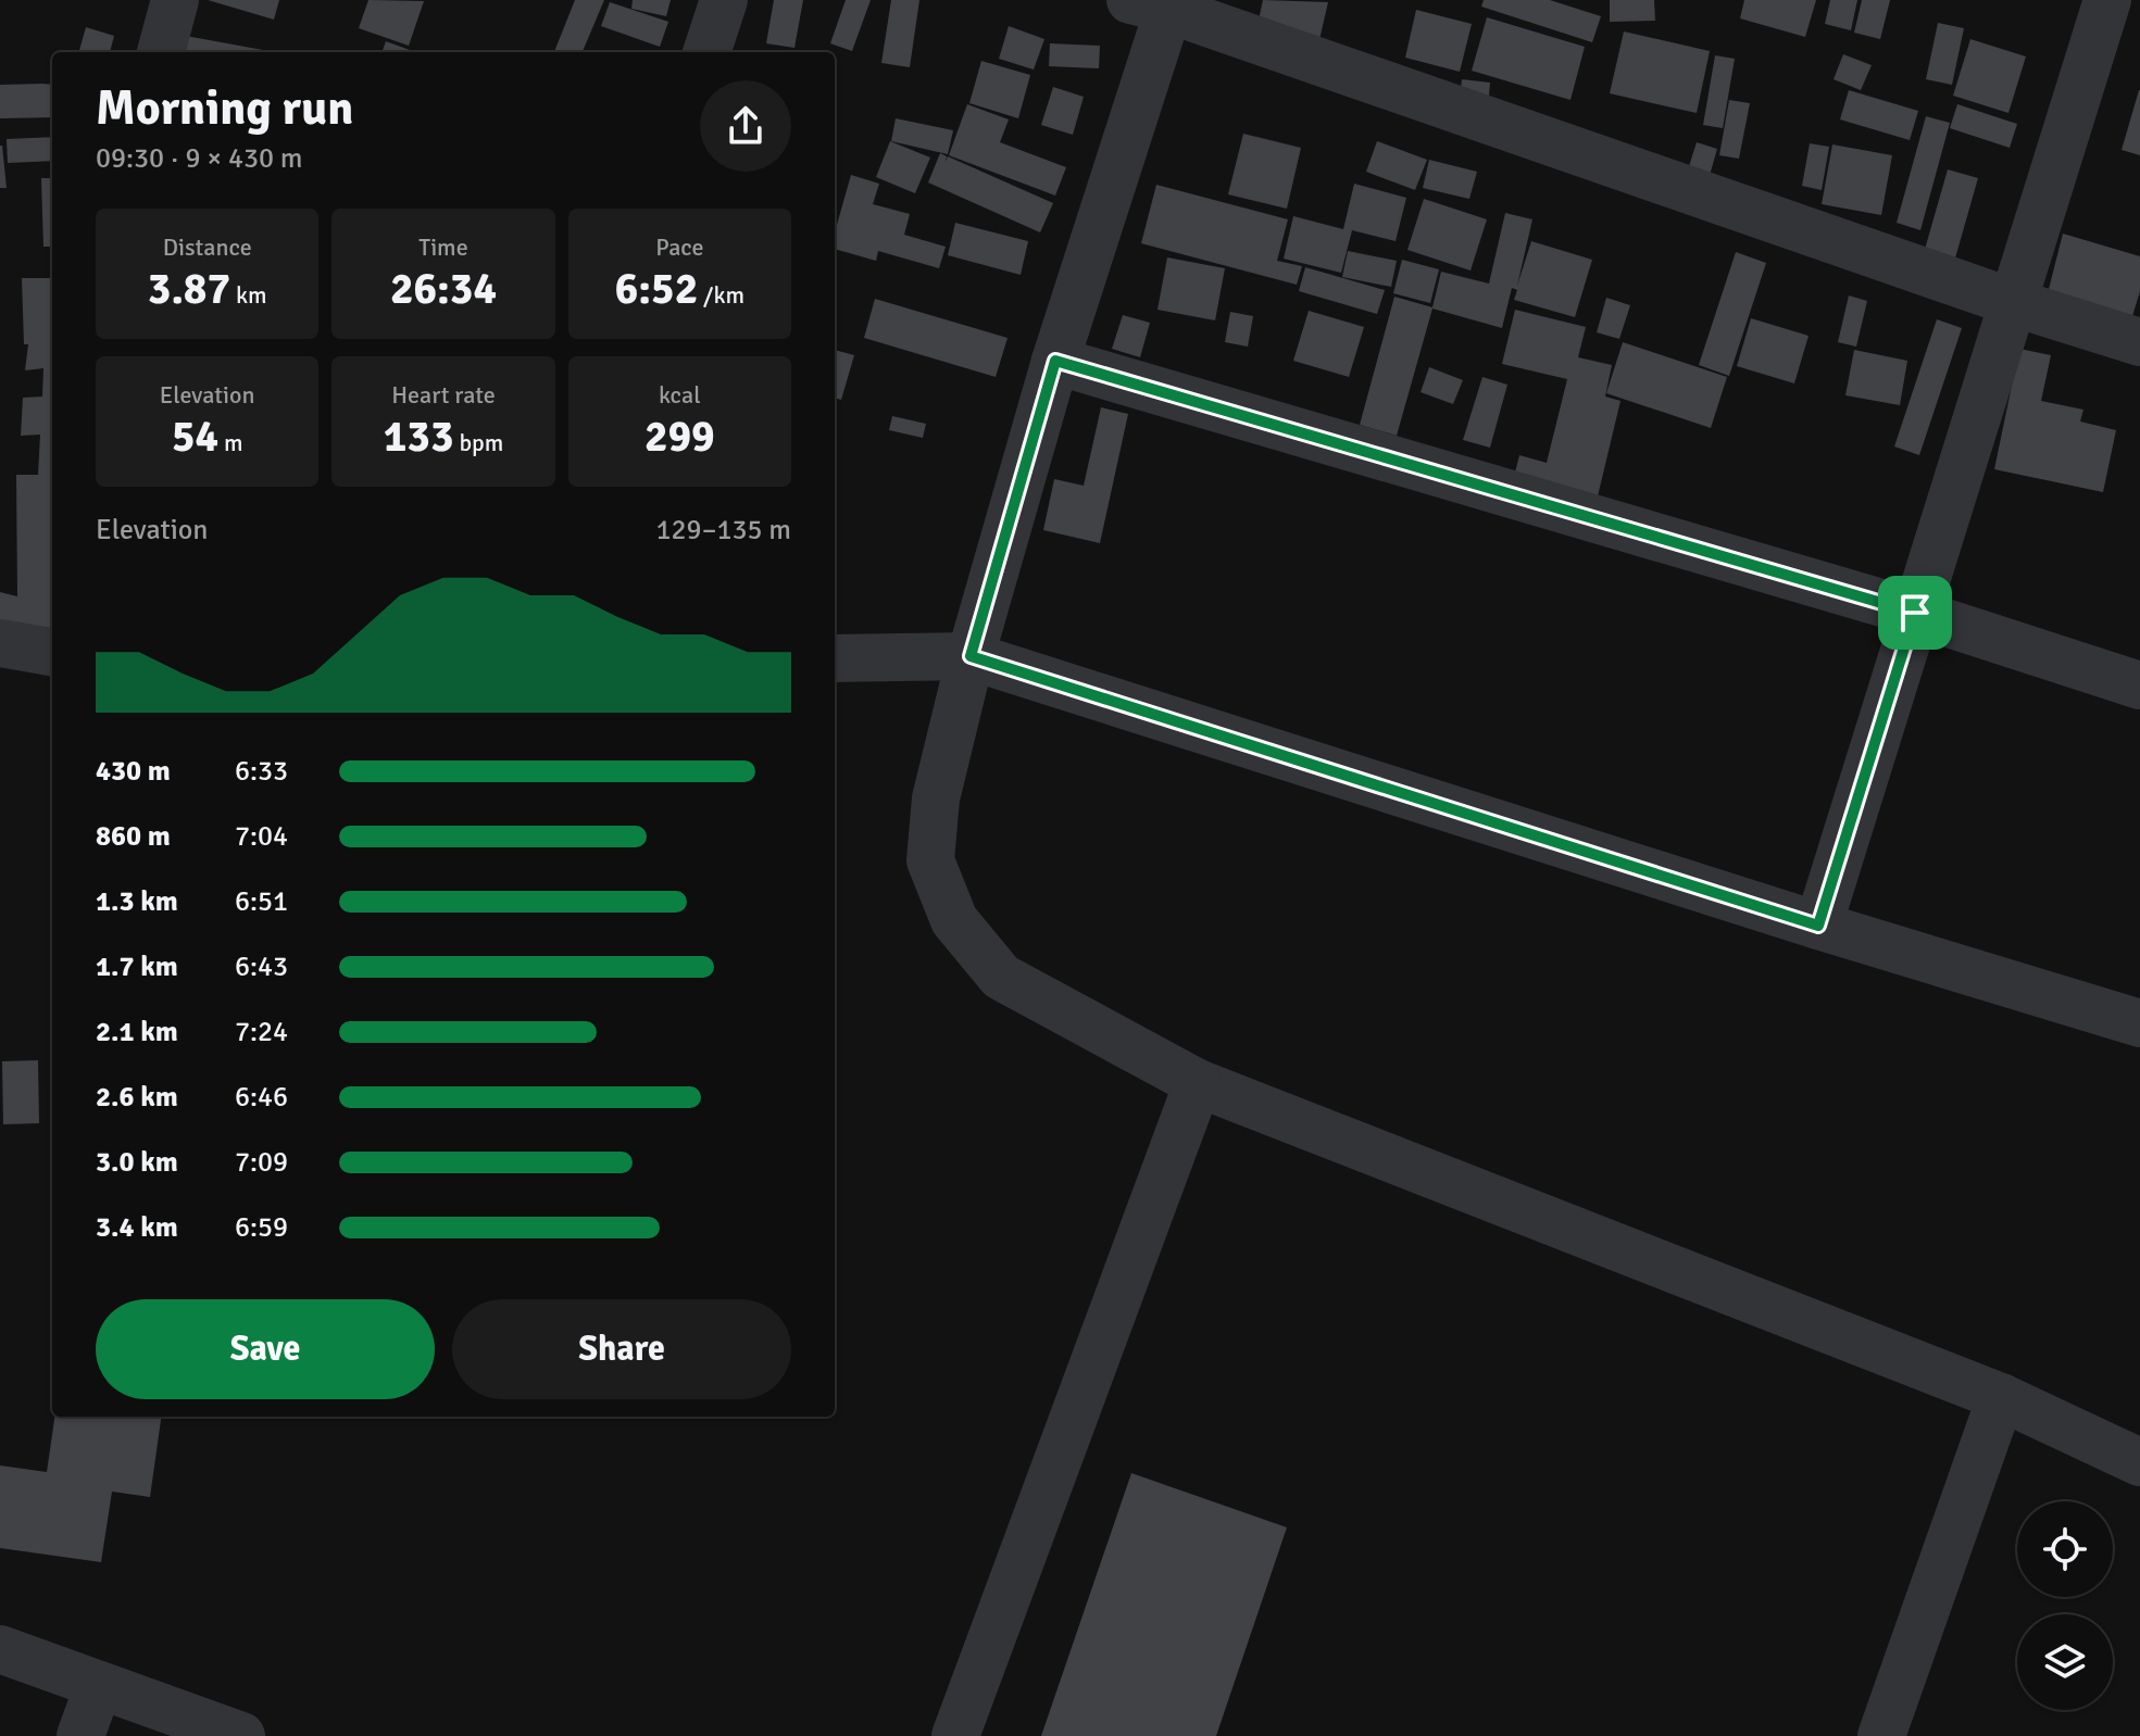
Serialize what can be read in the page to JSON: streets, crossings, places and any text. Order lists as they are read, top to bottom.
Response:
{
  "page": {
    "heading": ["Morning run", "09:30 · 9 × 430 m"],
    "stats": [
      ["Distance", "3.87 km"],
      ["Time", "26:34"],
      ["Pace", "6:52 /km"],
      ["Elevation", "54 m"],
      ["Heart rate", "133 bpm"],
      ["kcal", "299"]
    ],
    "chart": ["Elevation", "129–135 m"],
    "list": [
      {
        "name": "430 m",
        "note": "6:33"
      },
      {
        "name": "860 m",
        "note": "7:04"
      },
      {
        "name": "1.3 km",
        "note": "6:51"
      },
      {
        "name": "1.7 km",
        "note": "6:43"
      },
      {
        "name": "2.1 km",
        "note": "7:24"
      },
      {
        "name": "2.6 km",
        "note": "6:46"
      },
      {
        "name": "3.0 km",
        "note": "7:09"
      },
      {
        "name": "3.4 km",
        "note": "6:59"
      }
    ],
    "buttons": ["Save", "Share"]
  }
}
